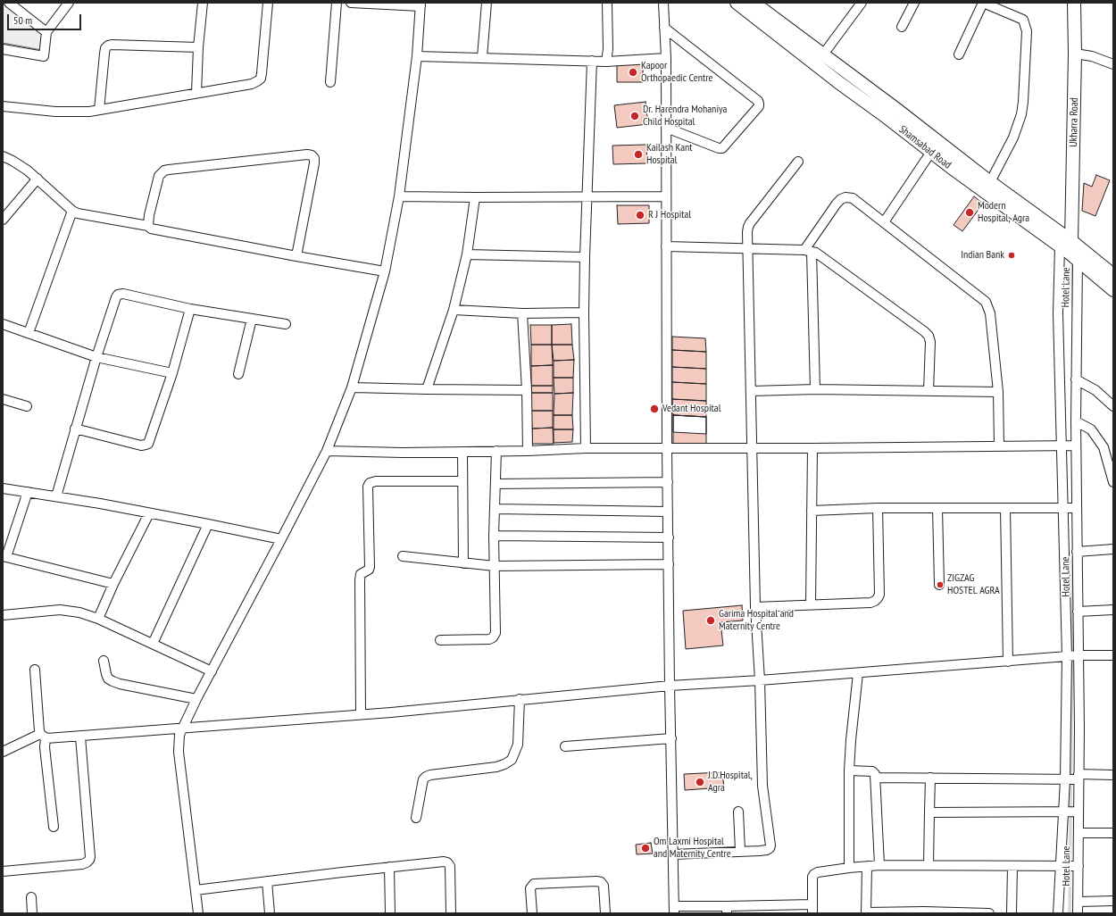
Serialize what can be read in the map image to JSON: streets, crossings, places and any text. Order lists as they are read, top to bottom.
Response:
{
  "streets": {
    "main road": ["Ukharra Road", "Shamsabad Road"],
    "street": ["Hotel Lane"]
  },
  "crossings": [
    ["Ukharra Road", "Shamsabad Road"],
    ["Shamsabad Road", "Hotel Lane"]
  ],
  "places": [
    "Kapoor Orthopaedic Centre",
    "Dr. Harendra Mohaniya Child Hospital",
    "Kailash Kant Hospital",
    "Modern Hospital, Agra",
    "R J Hospital",
    "Indian Bank",
    "Vedant Hospital",
    "ZIGZAG HOSTEL AGRA",
    "Garima Hospital and Maternity Centre",
    "J.D.Hospital, Agra",
    "Om Laxmi Hospital and Maternity Centre"
  ],
  "scale_bar": "50 m"
}
